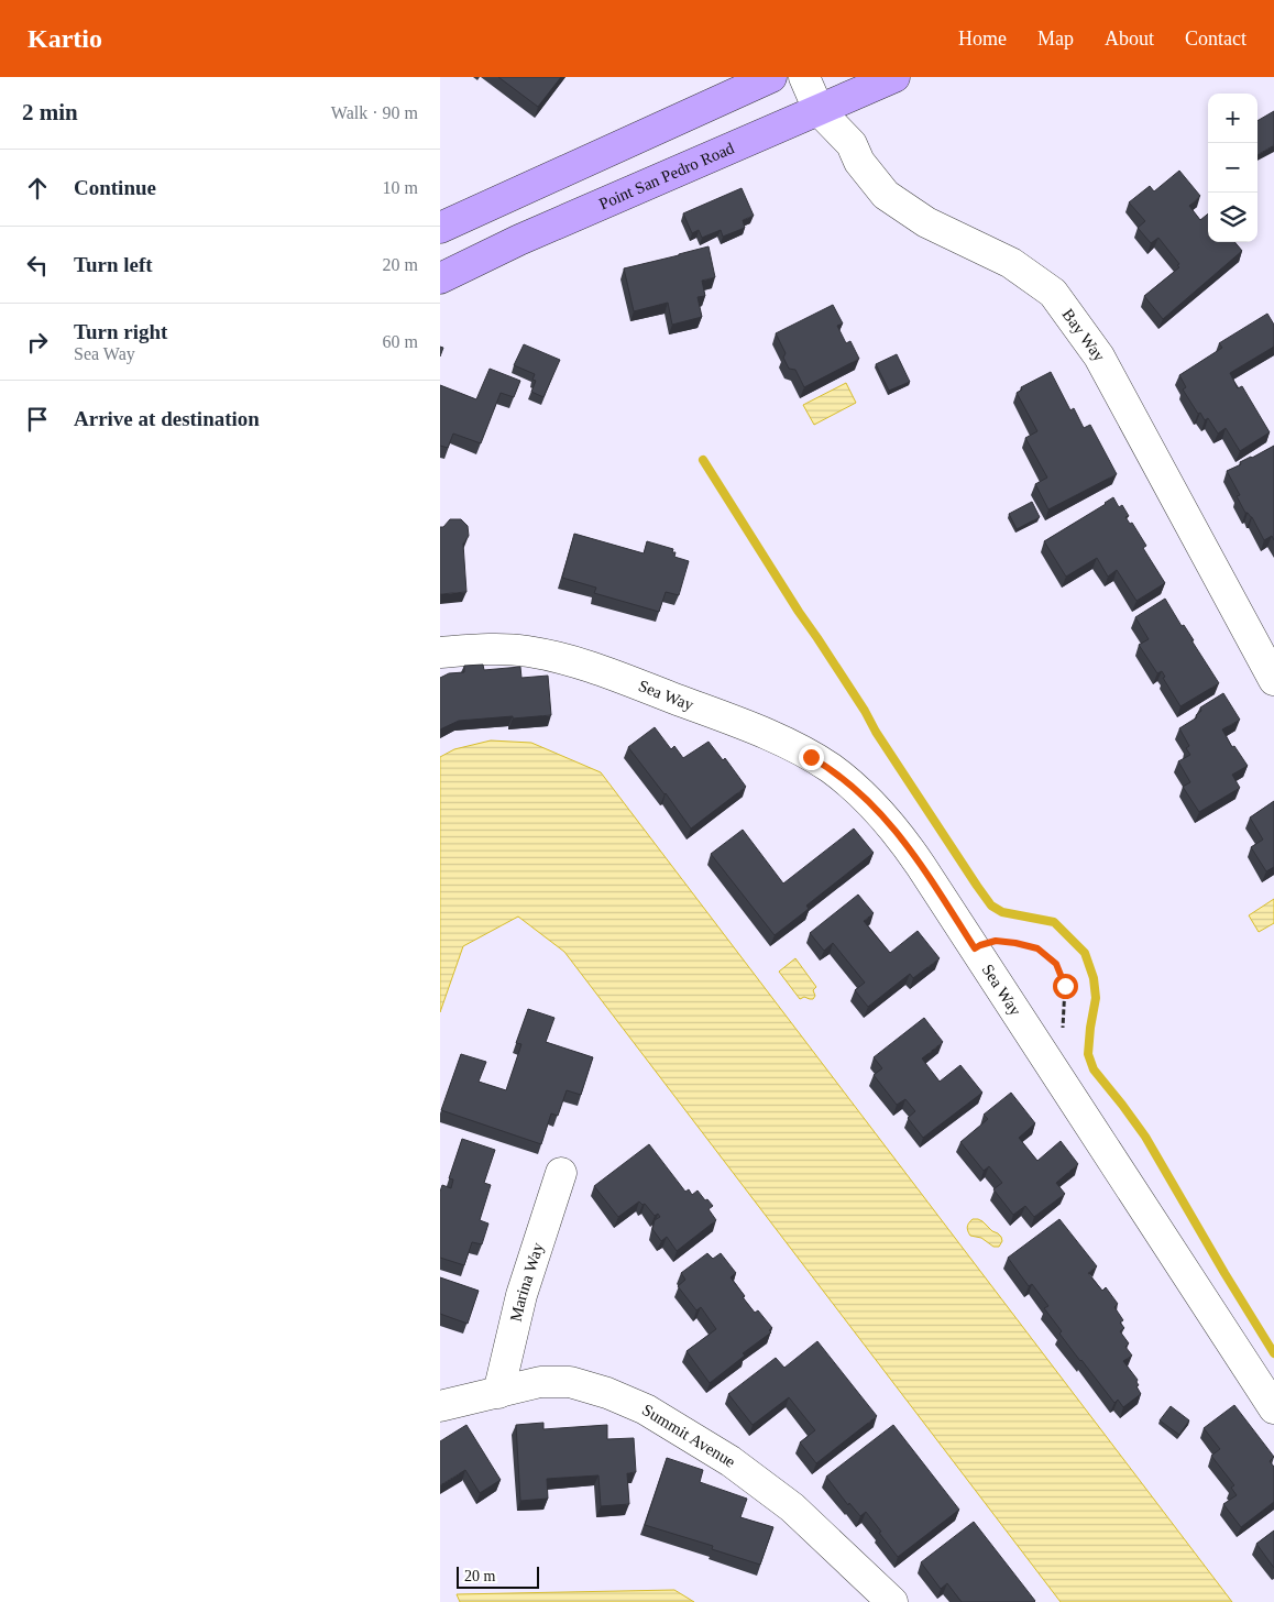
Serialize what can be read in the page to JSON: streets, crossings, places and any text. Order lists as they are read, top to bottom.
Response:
{
  "streets": {
    "main road": ["Point San Pedro Road"],
    "street": [
      "Bay Way",
      "Sea Way",
      "Marina Way",
      "Summit Avenue"
    ]
  },
  "crossings": [
    ["Point San Pedro Road", "Bay Way"],
    ["Marina Way", "Summit Avenue"]
  ],
  "scale_bar": "20 m",
  "page": {
    "header": "Kartio",
    "nav": [
      "Home",
      "Map",
      "About",
      "Contact"
    ],
    "heading": ["2 min", "Walk · 90 m"],
    "map_buttons": ["+", "−"],
    "list": [
      ["Continue", "10 m"],
      ["Turn left", "20 m"],
      ["Turn right", "Sea Way", "60 m"],
      "Arrive at destination"
    ],
    "scale": "20 m"
  }
}
